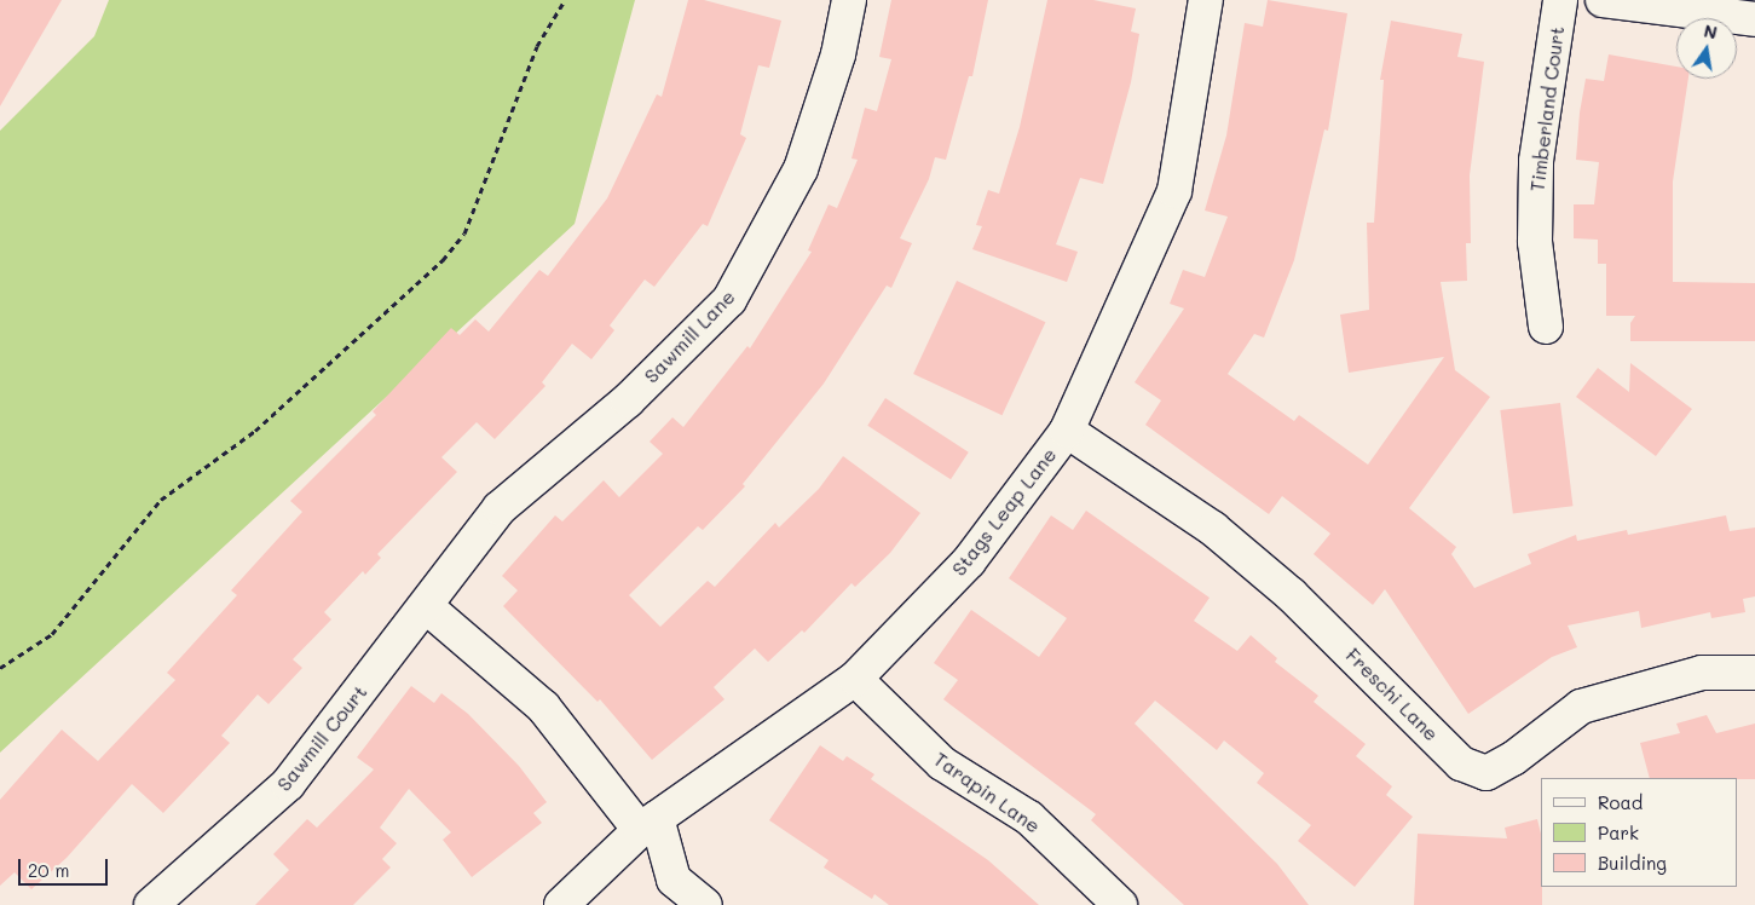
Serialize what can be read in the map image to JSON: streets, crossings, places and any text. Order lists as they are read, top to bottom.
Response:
{
  "streets": {
    "street": [
      "Timberland Court",
      "Sawmill Lane",
      "Stags Leap Lane",
      "Freschi Lane",
      "Sawmill Court",
      "Tarapin Lane"
    ]
  },
  "crossings": [
    ["Sawmill Lane", "Sawmill Court"],
    ["Stags Leap Lane", "Freschi Lane"],
    ["Stags Leap Lane", "Tarapin Lane"]
  ],
  "legend": ["Road", "Park", "Building"],
  "scale_bar": "20 m",
  "north": "top"
}
